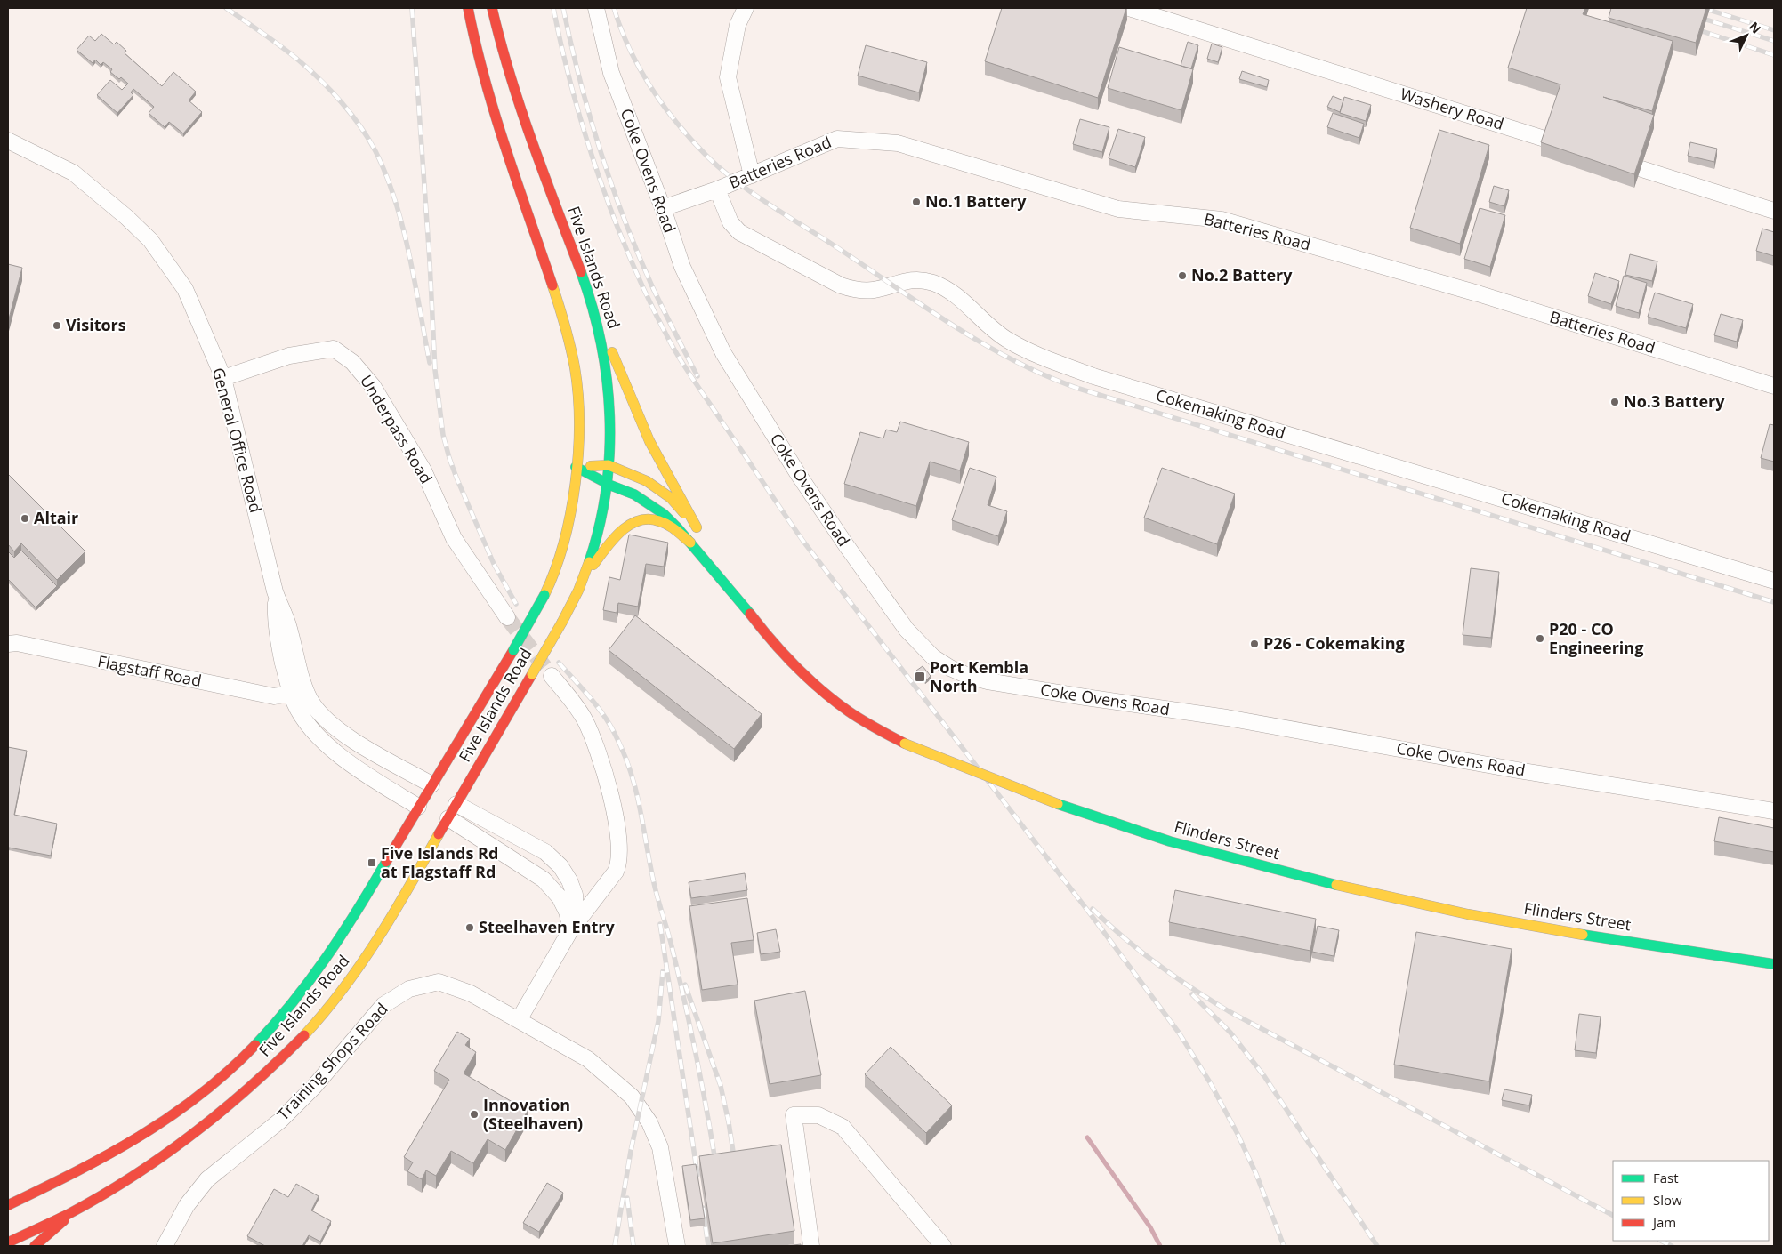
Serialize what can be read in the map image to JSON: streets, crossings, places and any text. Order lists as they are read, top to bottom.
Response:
{
  "streets": {
    "main road": ["Five Islands Road", "Flinders Street"],
    "street": [
      "Washery Road",
      "Batteries Road",
      "Coke Ovens Road",
      "Cokemaking Road",
      "Underpass Road",
      "General Office Road",
      "Flagstaff Road",
      "Training Shops Road"
    ]
  },
  "crossings": [
    ["Batteries Road", "Coke Ovens Road"],
    ["Batteries Road", "Cokemaking Road"],
    ["Five Islands Road", "Flinders Street"],
    ["Underpass Road", "General Office Road"],
    ["General Office Road", "Flagstaff Road"]
  ],
  "places": {
    "other": [
      "No.1 Battery",
      "No.2 Battery",
      "Visitors",
      "No.3 Battery",
      "Altair",
      "P20 - CO Engineering",
      "P26 - Cokemaking",
      "Steelhaven Entry",
      "Innovation (Steelhaven)"
    ],
    "transit": ["Port Kembla North", "Five Islands Rd at Flagstaff Rd"]
  },
  "legend": ["Fast", "Slow", "Jam"],
  "north": "top right"
}
